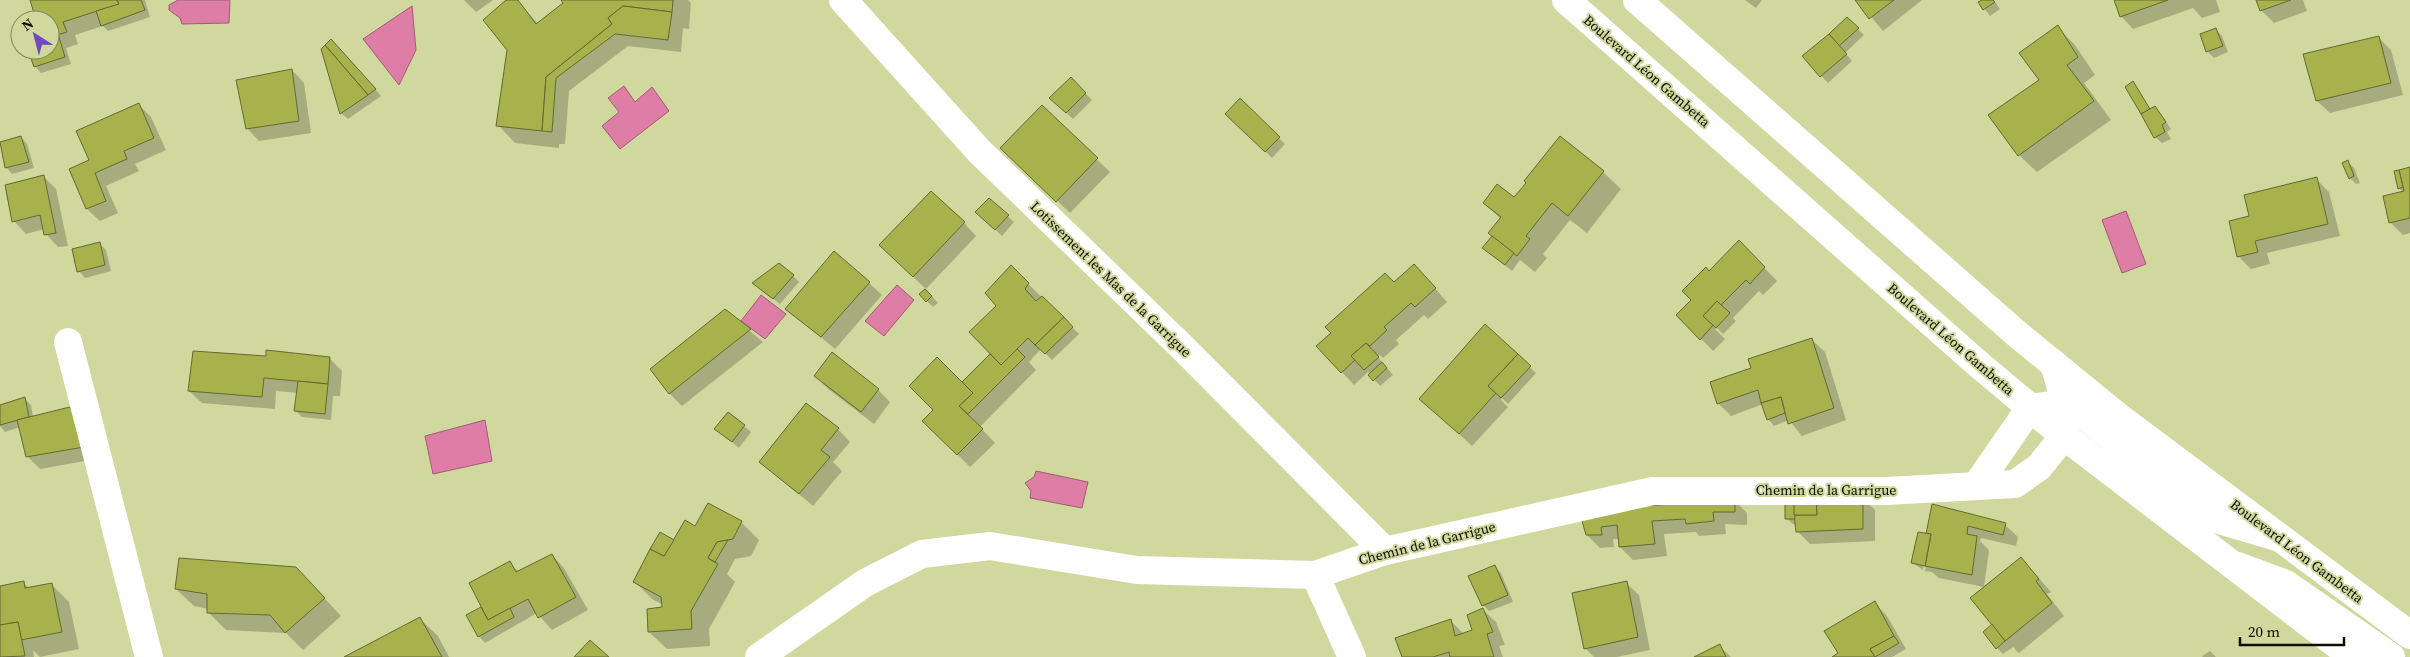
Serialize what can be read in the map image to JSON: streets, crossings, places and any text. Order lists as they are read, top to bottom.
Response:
{
  "streets": {
    "street": ["Boulevard Léon Gambetta", "Lotissement les Mas de la Garrigue", "Chemin de la Garrigue"]
  },
  "crossings": [
    ["Boulevard Léon Gambetta", "Chemin de la Garrigue"],
    ["Lotissement les Mas de la Garrigue", "Chemin de la Garrigue"]
  ],
  "scale_bar": "20 m",
  "north": "top left"
}
